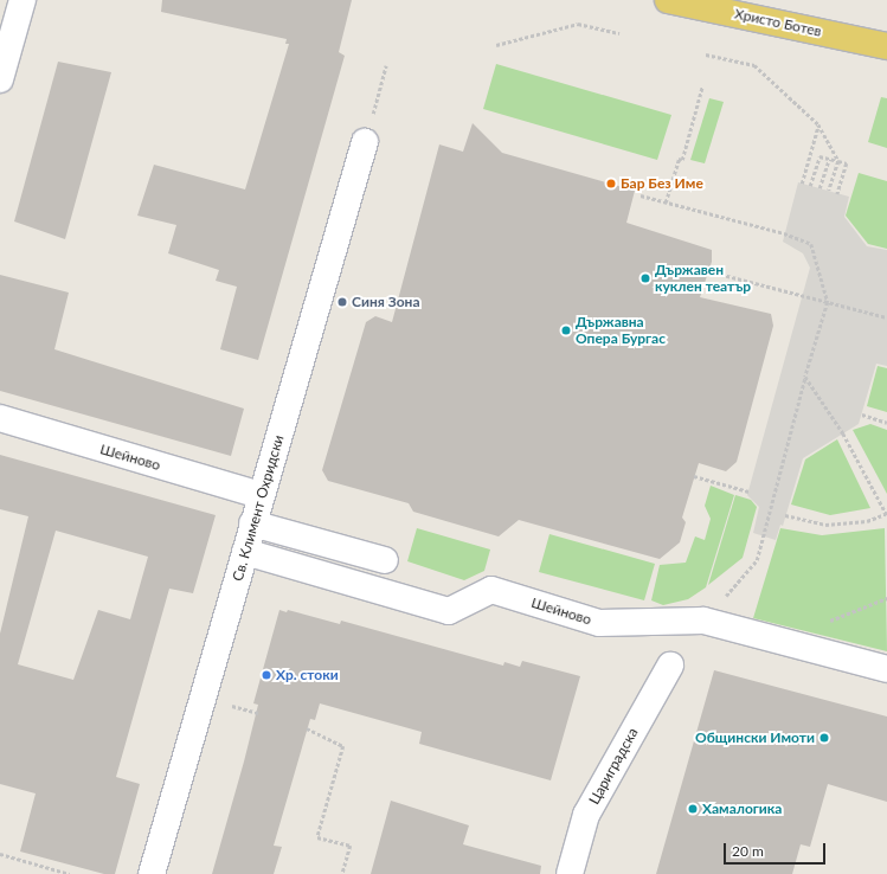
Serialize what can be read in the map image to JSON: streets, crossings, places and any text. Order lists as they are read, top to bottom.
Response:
{
  "streets": {
    "main road": ["Христо Ботев"],
    "street": ["Шейново", "Св. Климент Охридски", "Цариградска"]
  },
  "crossings": [
    ["Шейново", "Св. Климент Охридски"]
  ],
  "places": [
    "Бар Без Име",
    "Държавен куклен театър",
    "Синя Зона",
    "Държавна Опера Бургас",
    "Хр. стоки",
    "Общински Имоти",
    "Хамалогика"
  ],
  "scale_bar": "20 m"
}
